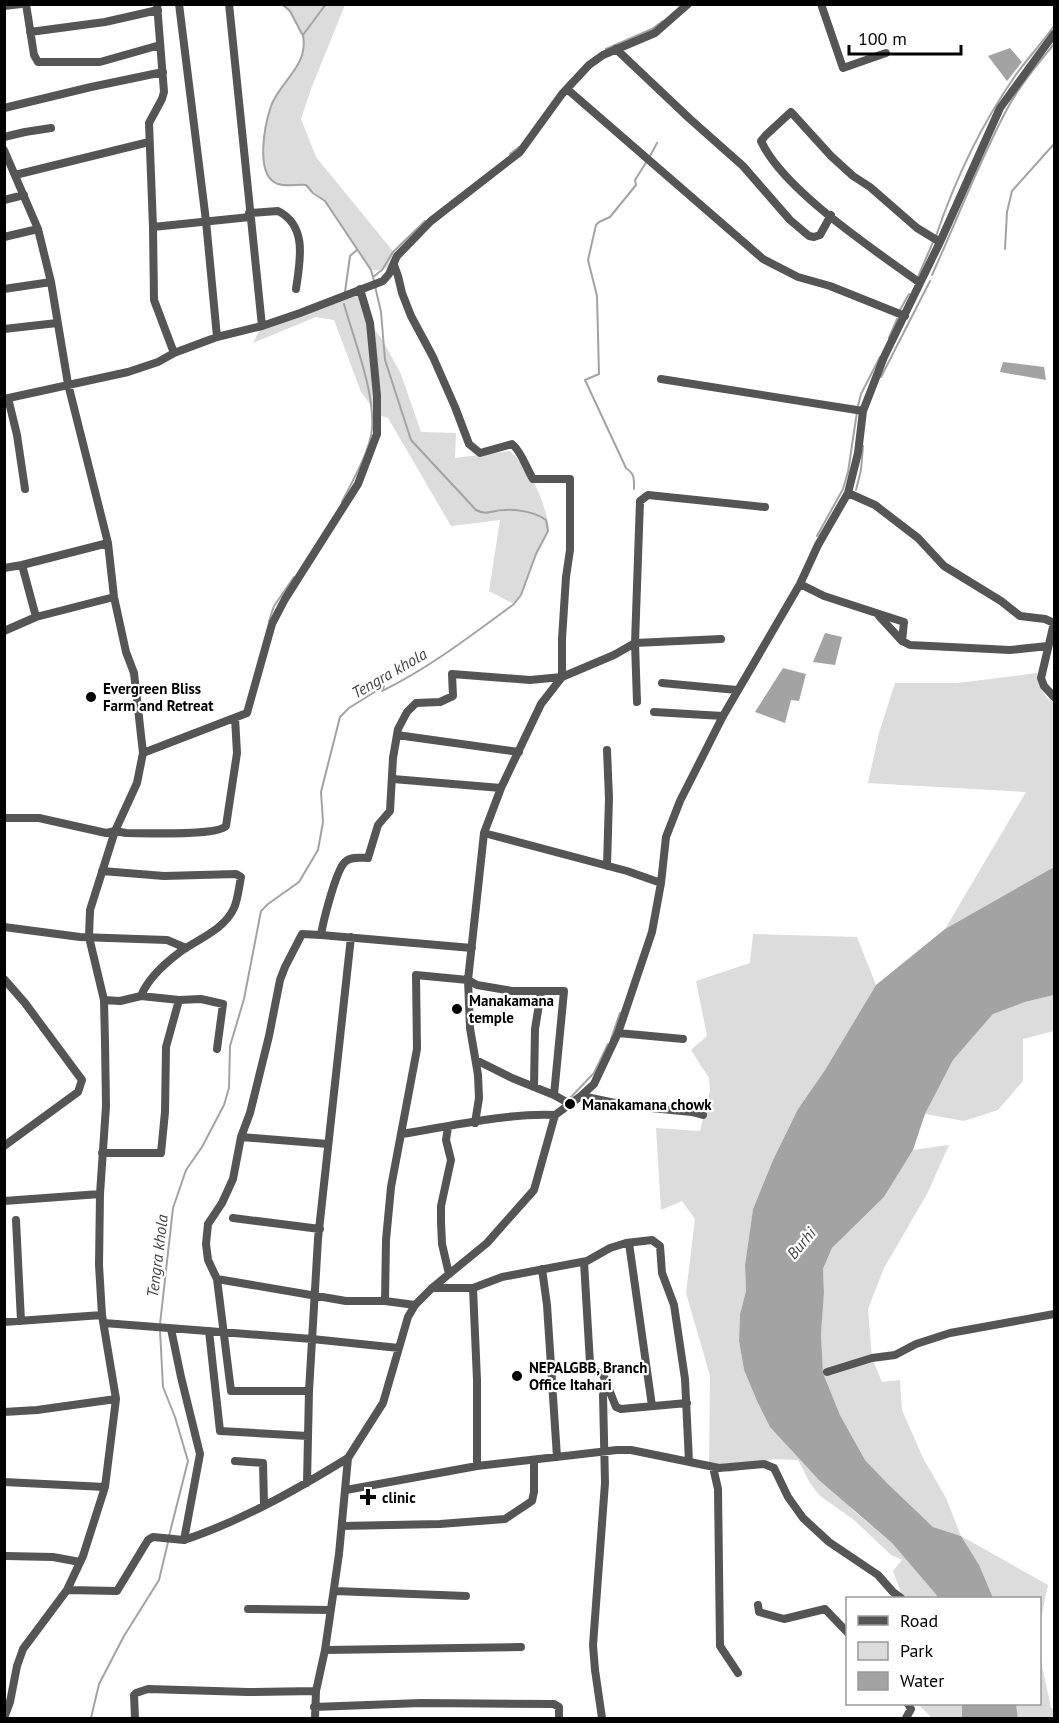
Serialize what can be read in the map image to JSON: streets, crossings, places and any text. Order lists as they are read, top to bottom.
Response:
{
  "water": ["Tengra khola", "Burhi"],
  "places": {
    "other": [
      "Evergreen Bliss Farm and Retreat",
      "Manakamana temple",
      "Manakamana chowk",
      "NEPALGBB, Branch Office Itahari"
    ],
    "health": ["clinic"]
  },
  "legend": ["Road", "Park", "Water"],
  "scale_bar": "100 m"
}
